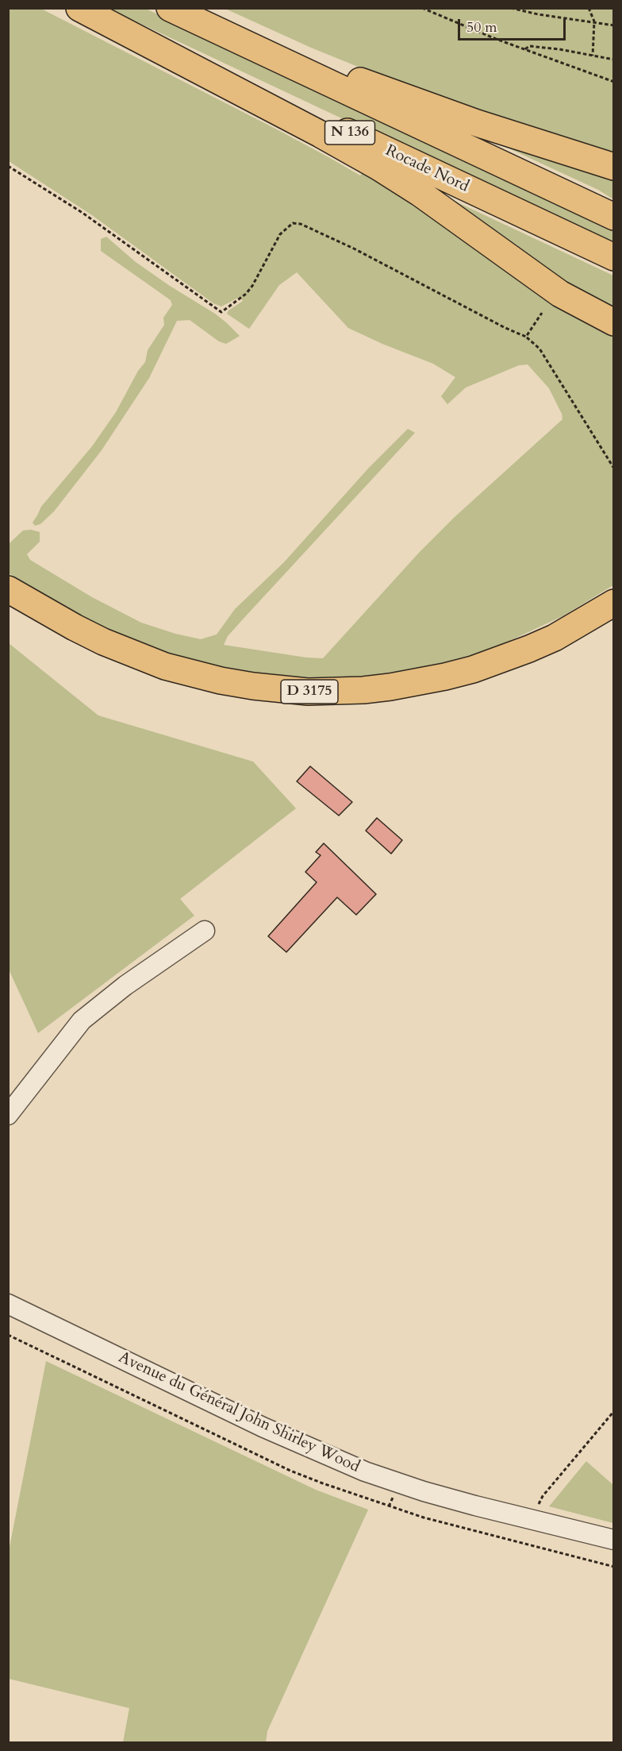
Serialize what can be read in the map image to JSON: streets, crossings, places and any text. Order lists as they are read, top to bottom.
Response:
{
  "streets": {
    "highway": ["N 136", "Rocade Nord", "D 3175"],
    "street": ["Avenue du Général John Shirley Wood"]
  },
  "scale_bar": "50 m"
}
